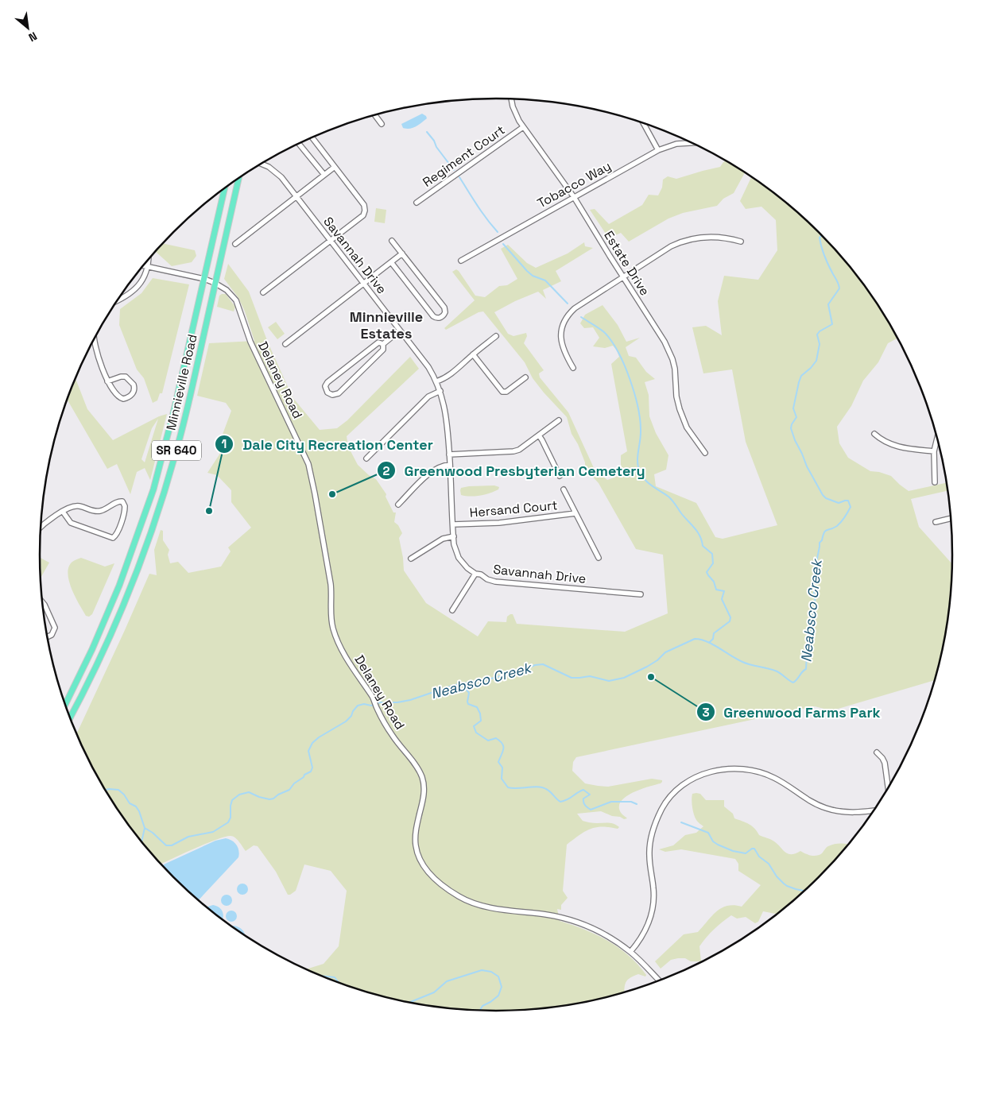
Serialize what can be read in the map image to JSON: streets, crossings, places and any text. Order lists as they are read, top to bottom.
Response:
{
  "streets": {
    "main road": ["Minnieville Road", "SR 640"],
    "street": [
      "Regiment Court",
      "Tobacco Way",
      "Savannah Drive",
      "Estate Drive",
      "Delaney Road",
      "Hersand Court"
    ]
  },
  "crossings": [
    ["Regiment Court", "Estate Drive"],
    ["Tobacco Way", "Estate Drive"],
    ["Savannah Drive", "Hersand Court"],
    ["Delaney Road", "Minnieville Road"]
  ],
  "districts": ["Minnieville Estates"],
  "water": ["Neabsco Creek"],
  "places": ["Greenwood Presbyterian Cemetery", "Dale City Recreation Center", "Greenwood Farms Park"],
  "north": "bottom right"
}
